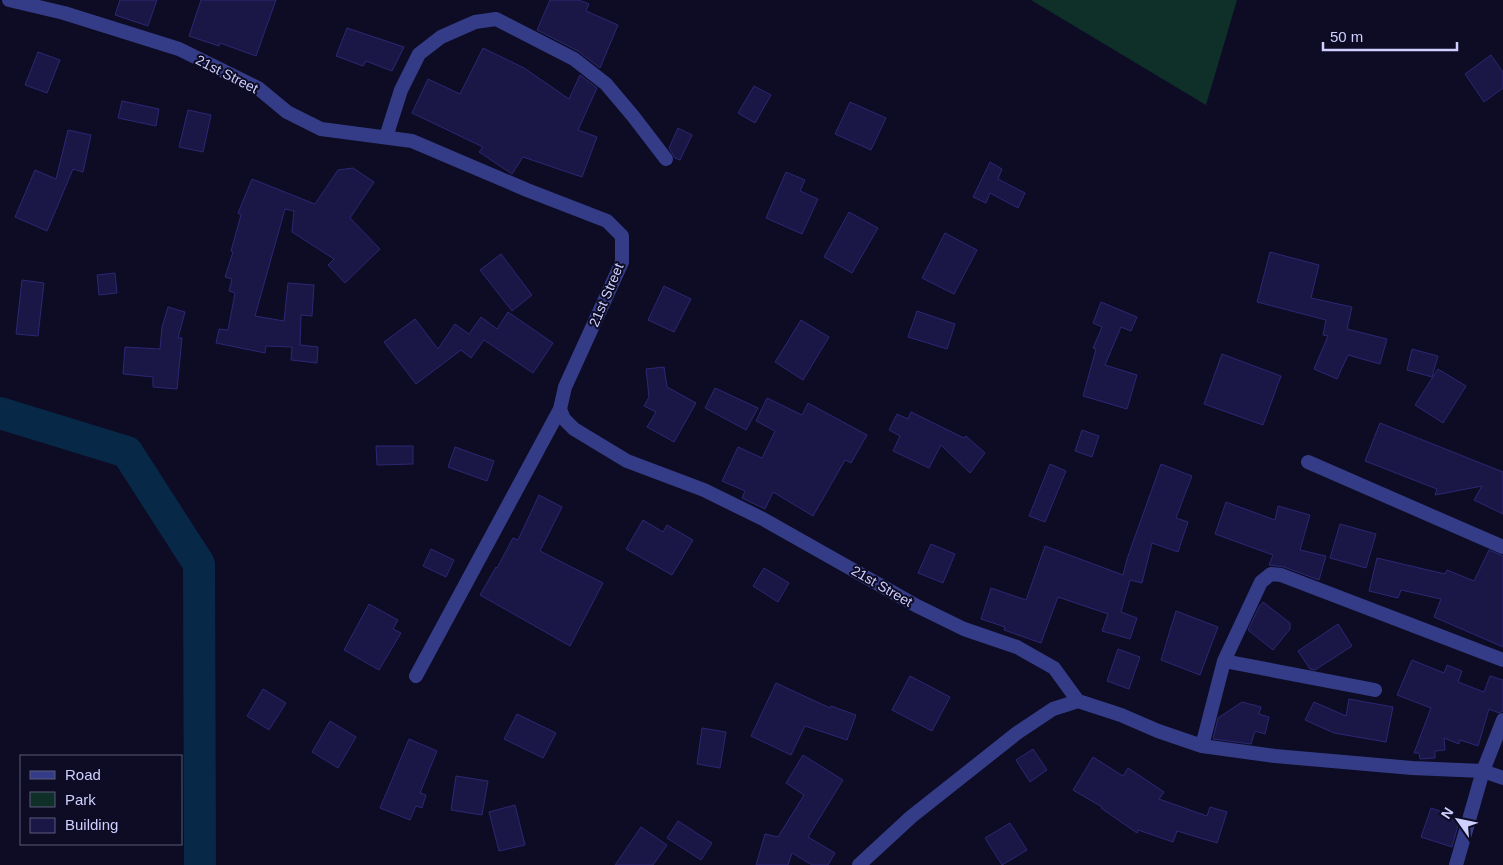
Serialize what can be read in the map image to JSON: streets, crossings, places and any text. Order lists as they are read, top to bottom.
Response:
{
  "streets": {
    "street": ["21st Street"]
  },
  "legend": ["Road", "Park", "Building"],
  "scale_bar": "50 m",
  "north": "top left"
}
